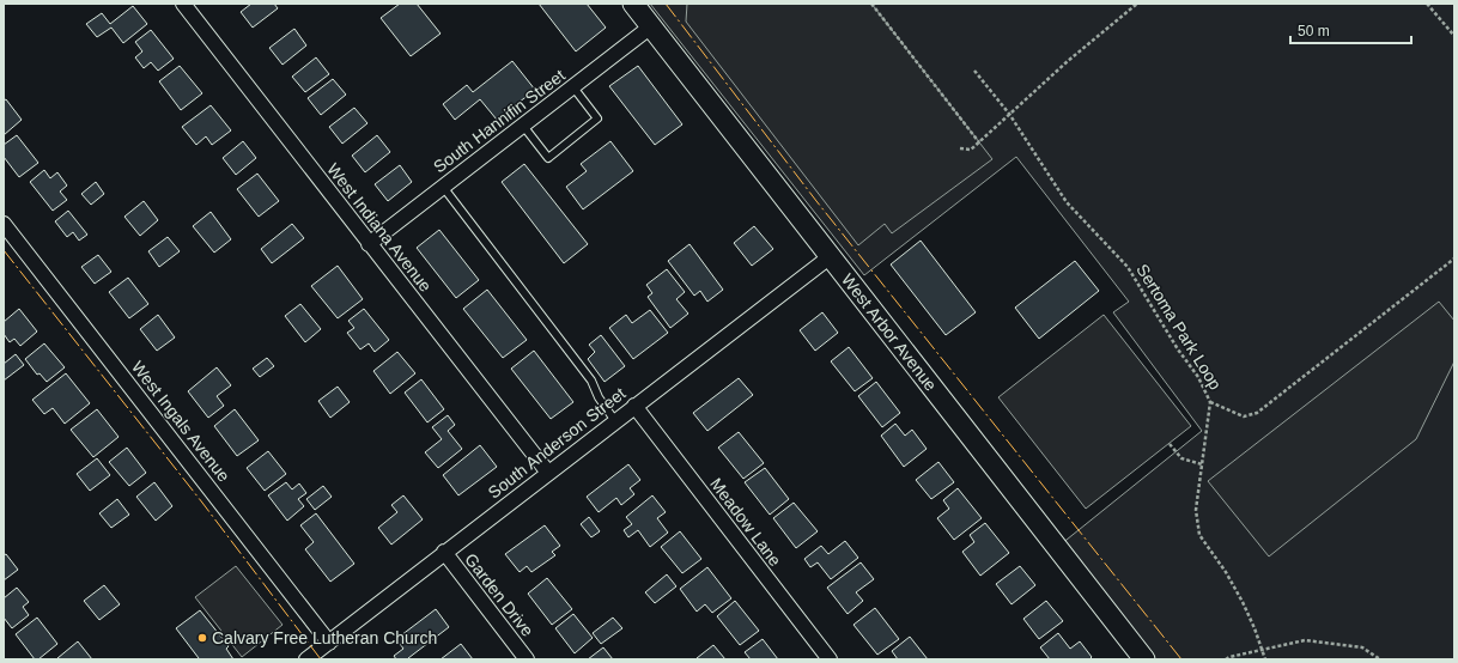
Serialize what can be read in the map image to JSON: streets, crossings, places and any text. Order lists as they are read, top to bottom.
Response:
{
  "streets": {
    "main road": ["West Arbor Avenue"],
    "street": [
      "South Hannifin Street",
      "West Indiana Avenue",
      "West Ingals Avenue",
      "South Anderson Street",
      "Meadow Lane",
      "Garden Drive"
    ],
    "path": ["Sertoma Park Loop"]
  },
  "crossings": [
    ["South Hannifin Street", "West Indiana Avenue"],
    ["South Hannifin Street", "West Arbor Avenue"],
    ["West Indiana Avenue", "South Anderson Street"],
    ["West Arbor Avenue", "South Anderson Street"],
    ["West Ingals Avenue", "South Anderson Street"],
    ["South Anderson Street", "Meadow Lane"],
    ["South Anderson Street", "Garden Drive"]
  ],
  "places": ["Calvary Free Lutheran Church"],
  "scale_bar": "50 m"
}
